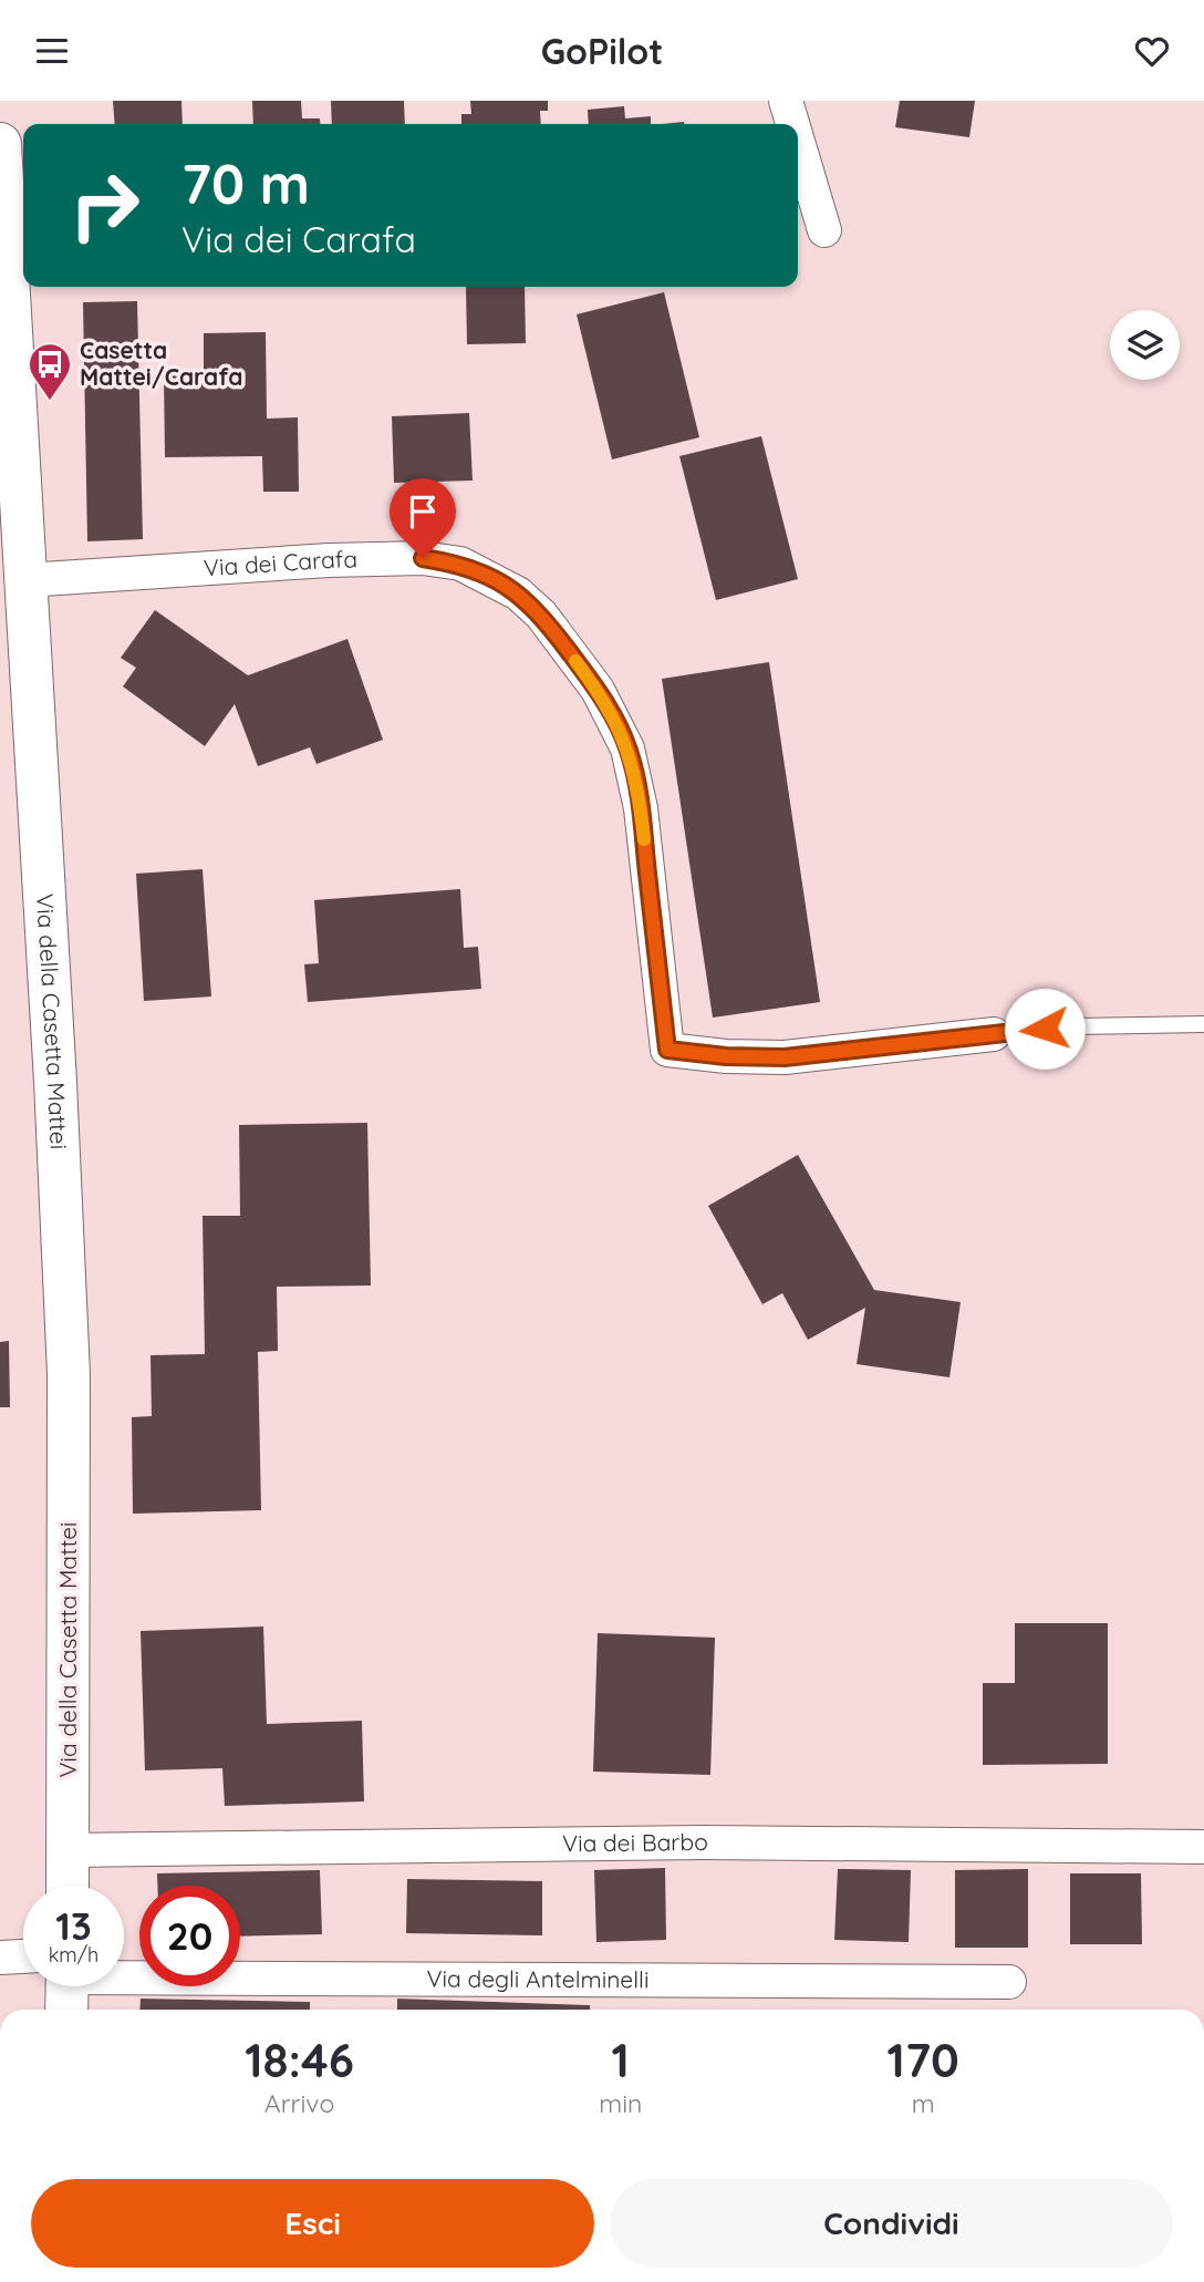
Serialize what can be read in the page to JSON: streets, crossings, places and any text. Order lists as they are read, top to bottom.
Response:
{
  "streets": {
    "main road": ["Via della Casetta Mattei"],
    "street": ["Via dei Carafa", "Via dei Barbo", "Via degli Antelminelli"]
  },
  "crossings": [
    ["Via dei Carafa", "Via della Casetta Mattei"],
    ["Via della Casetta Mattei", "Via dei Barbo"]
  ],
  "places": {
    "bus stop": ["Casetta Mattei/Carafa"]
  },
  "page": {
    "header": "GoPilot",
    "turn": ["70 m", "Via dei Carafa"],
    "speed": "13 km/h",
    "limit": "20",
    "eta": [
      "18:46",
      "Arrivo",
      "1",
      "min",
      "170",
      "m"
    ],
    "buttons": ["Esci", "Condividi"]
  }
}
